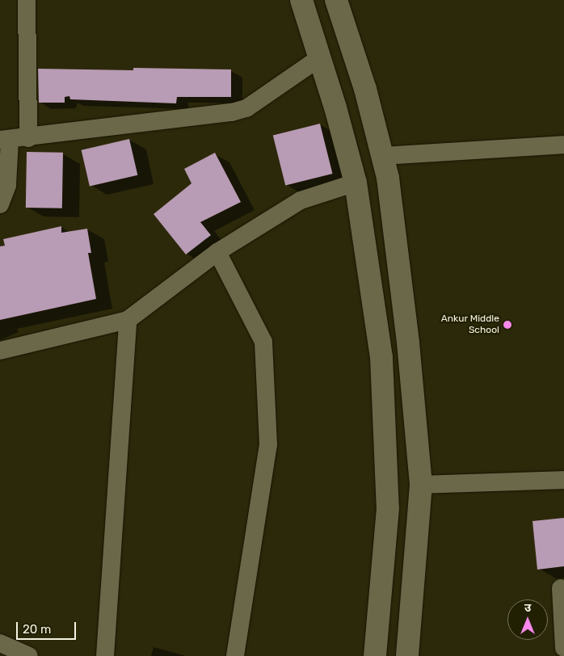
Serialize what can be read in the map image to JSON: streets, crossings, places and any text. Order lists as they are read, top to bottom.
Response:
{
  "places": ["Ankur Middle School"],
  "scale_bar": "20 m",
  "north": "top"
}
